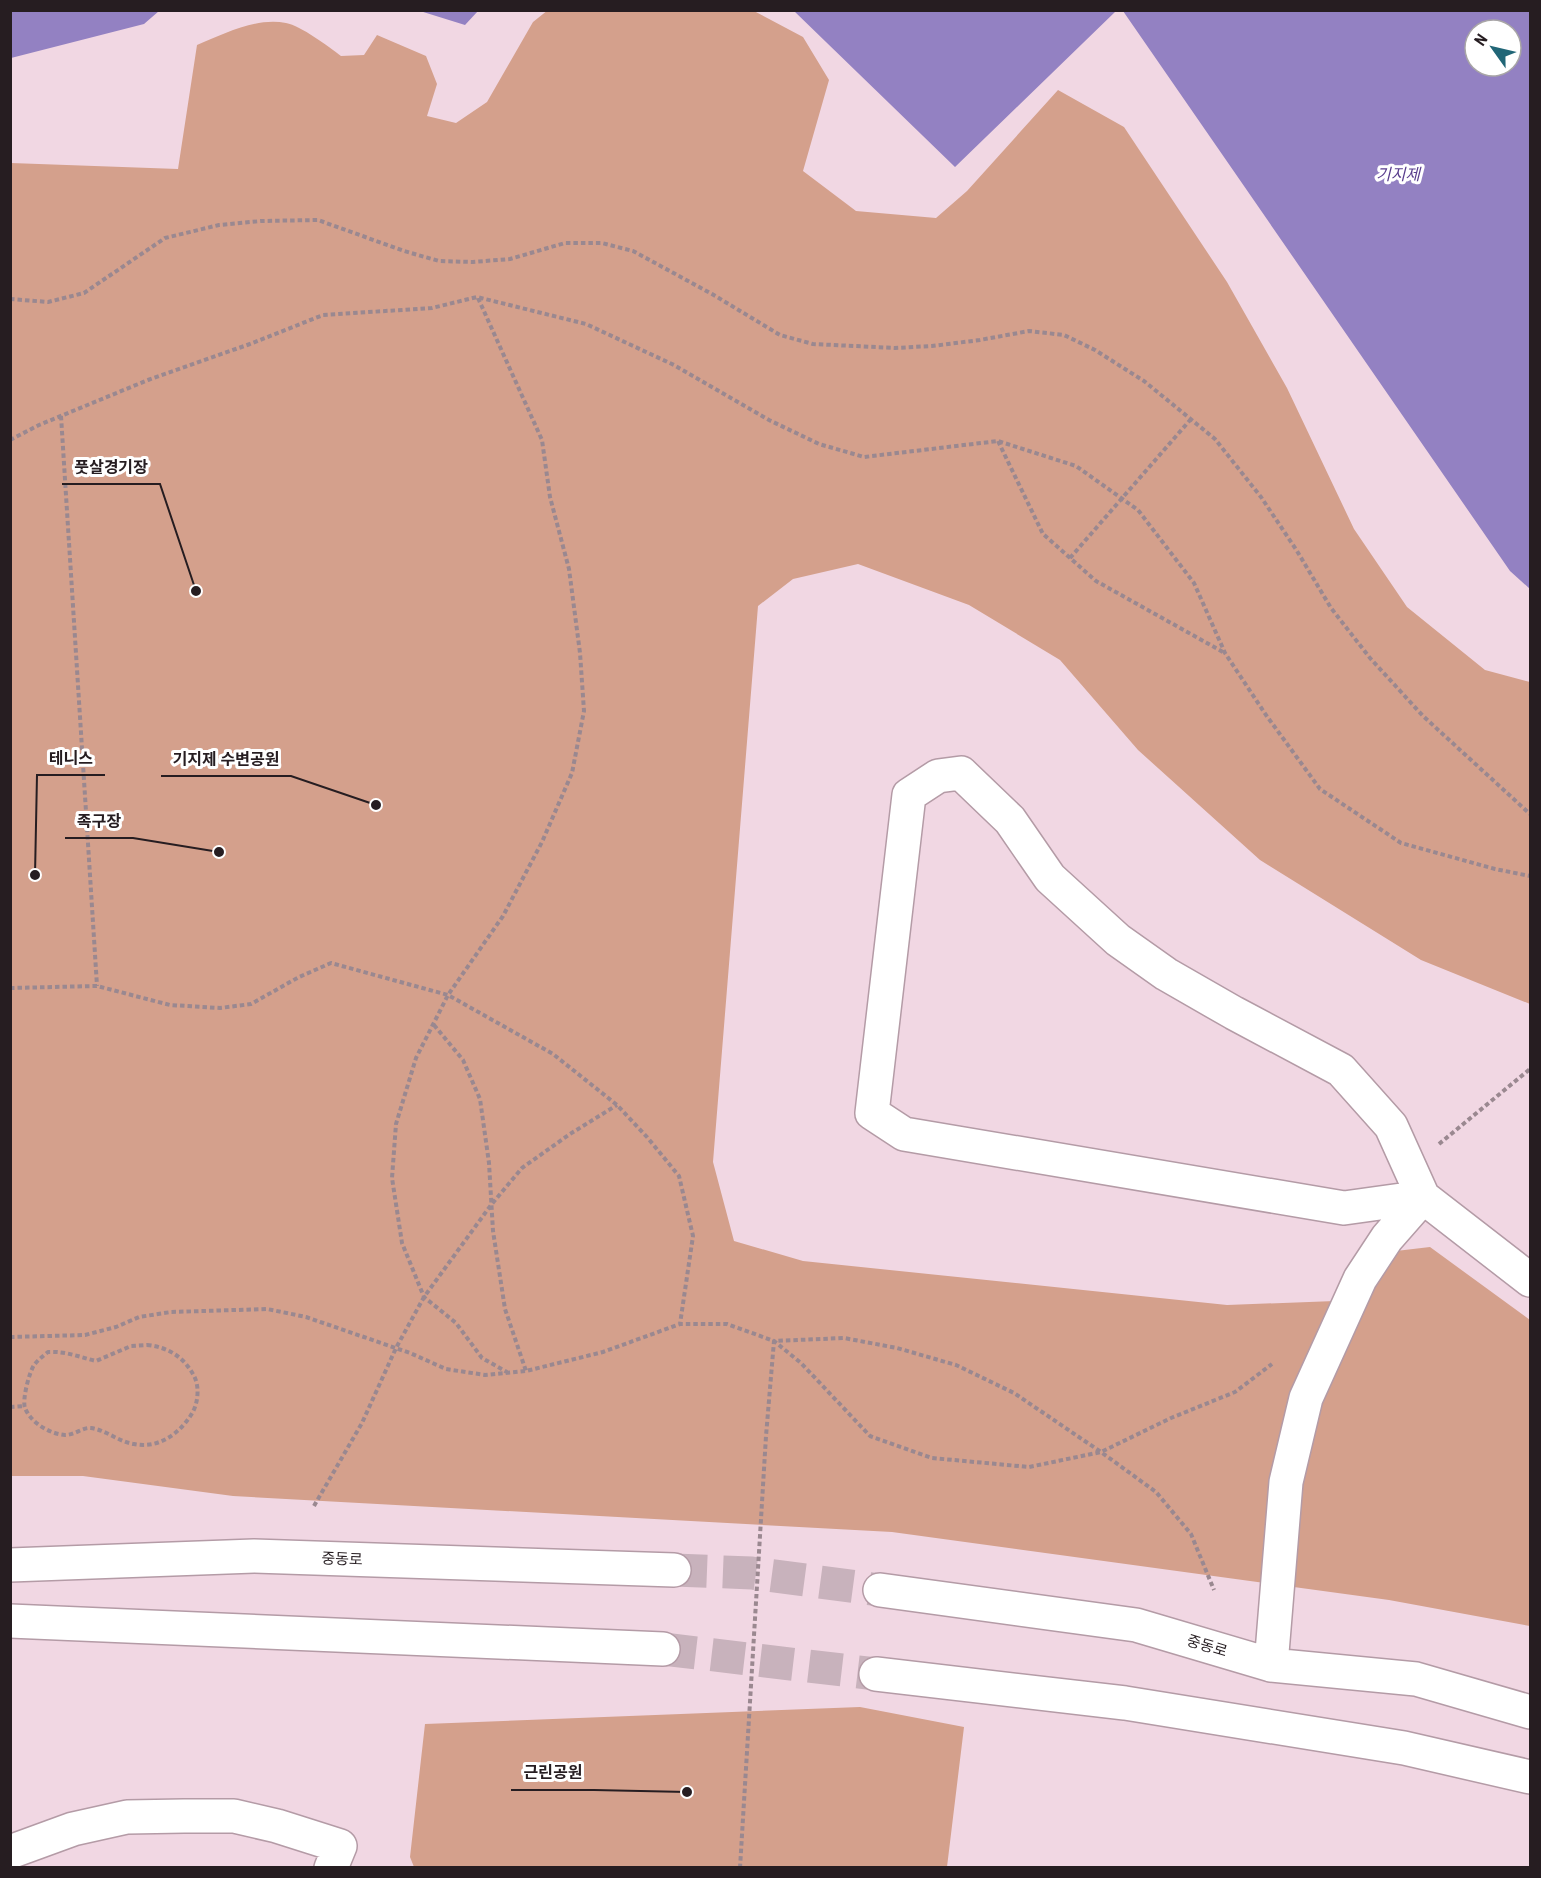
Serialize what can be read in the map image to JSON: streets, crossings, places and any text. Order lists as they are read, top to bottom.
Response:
{
  "streets": {
    "street": ["중동로"]
  },
  "water": ["기지제"],
  "places": [
    "풋살경기장",
    "기지제 수변공원",
    "족구장",
    "테니스",
    "근린공원"
  ],
  "north": "top left"
}
